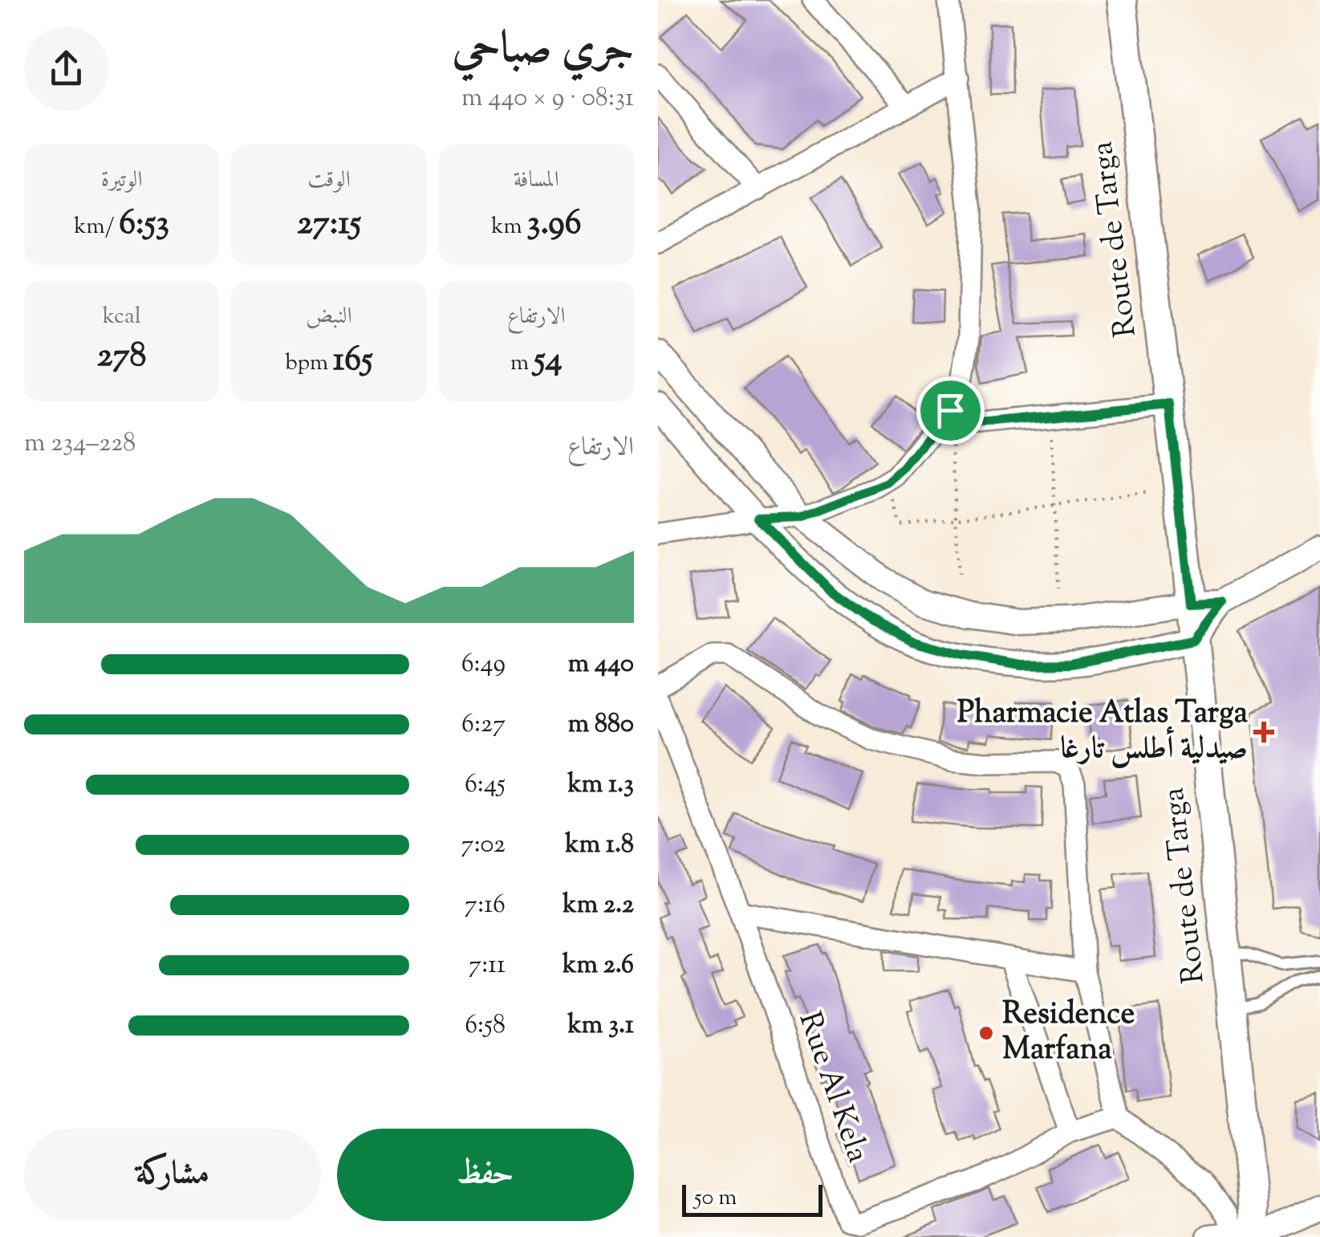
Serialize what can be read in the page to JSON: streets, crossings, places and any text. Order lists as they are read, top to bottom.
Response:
{
  "streets": {
    "main road": ["Route de Targa"],
    "street": ["Rue Al Kela"]
  },
  "places": {
    "health": ["Pharmacie Atlas Targa صيدلية أطلس تارغا"],
    "other": ["Residence Marfana"]
  },
  "scale_bar": "50 m",
  "page": {
    "heading": ["جري صباحي", "08:31 · 9 × 440 m"],
    "stats": [
      ["المسافة", "3.96 km"],
      ["الوقت", "27:15"],
      ["الوتيرة", "6:53 /km"],
      ["الارتفاع", "54 m"],
      ["النبض", "165 bpm"],
      ["kcal", "278"]
    ],
    "chart": ["الارتفاع", "228–234 m"],
    "list": [
      {
        "name": "440 m",
        "note": "6:49"
      },
      {
        "name": "880 m",
        "note": "6:27"
      },
      {
        "name": "1.3 km",
        "note": "6:45"
      },
      {
        "name": "1.8 km",
        "note": "7:02"
      },
      {
        "name": "2.2 km",
        "note": "7:16"
      },
      {
        "name": "2.6 km",
        "note": "7:11"
      },
      {
        "name": "3.1 km",
        "note": "6:58"
      }
    ],
    "buttons": ["حفظ", "مشاركة"],
    "scale": "50 m"
  }
}
